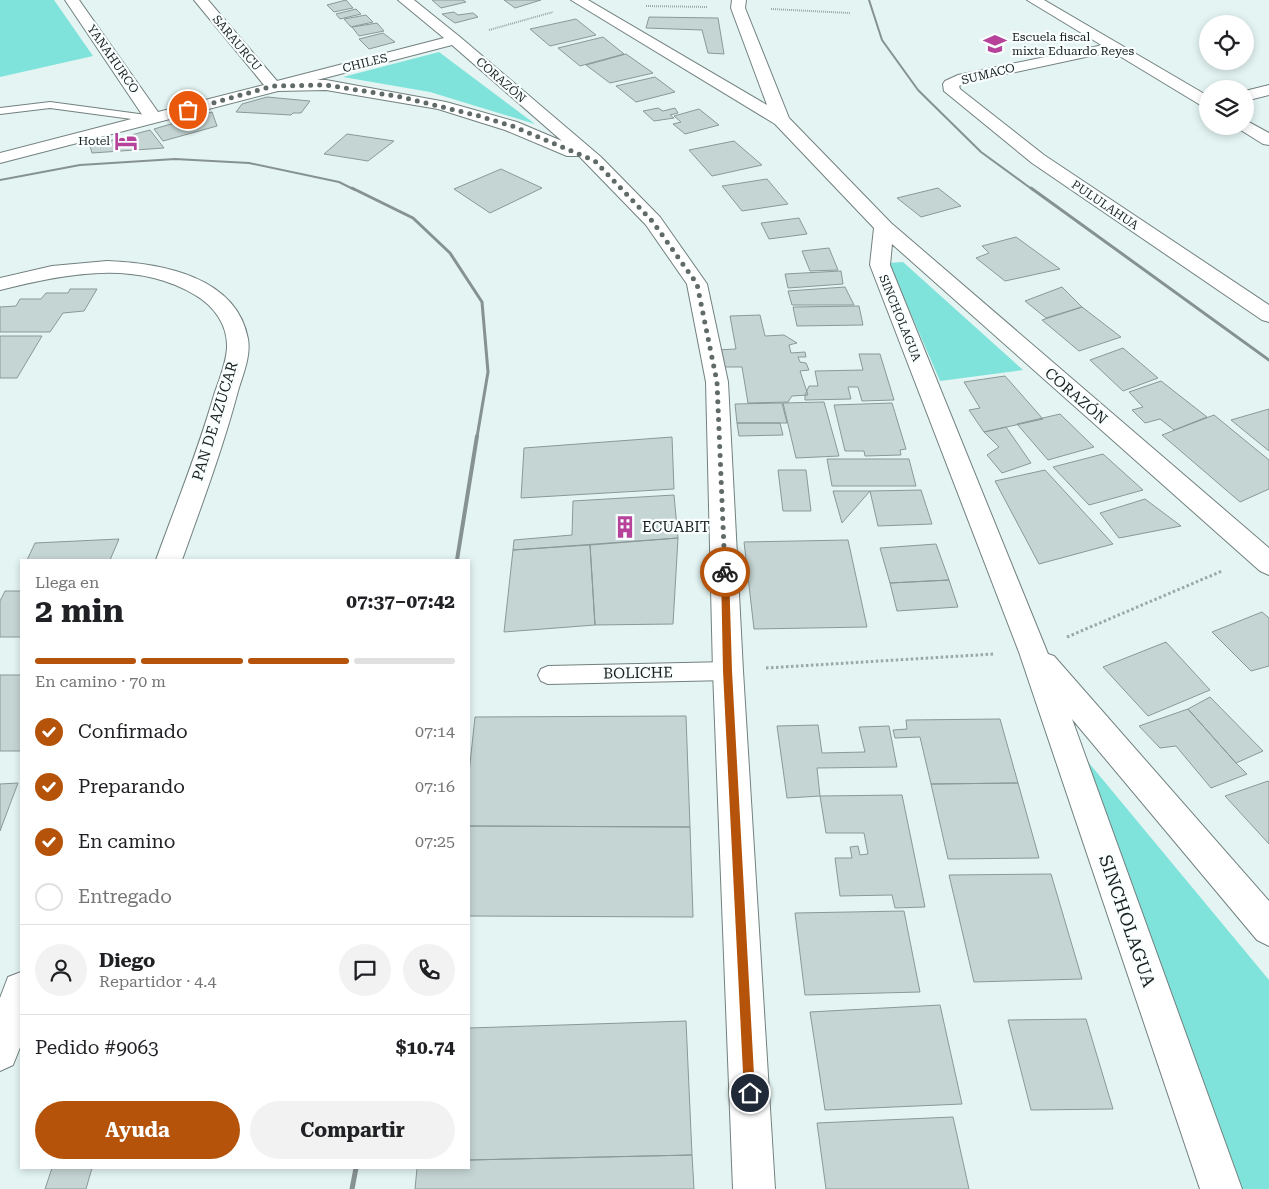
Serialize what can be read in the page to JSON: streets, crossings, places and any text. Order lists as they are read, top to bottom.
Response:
{
  "streets": {
    "street": [
      "SARAURCU",
      "YANAHURCO",
      "CHILES",
      "SUMACO",
      "CORAZÓN",
      "PULULAHUA",
      "SINCHOLAGUA",
      "PAN DE AZUCAR"
    ],
    "lane": ["BOLICHE"]
  },
  "crossings": [
    ["SARAURCU", "CHILES"],
    ["SARAURCU", "CORAZÓN"],
    ["YANAHURCO", "CHILES"],
    ["CHILES", "CORAZÓN"],
    ["SUMACO", "PULULAHUA"],
    ["CORAZÓN", "SINCHOLAGUA"],
    ["CORAZÓN", "BOLICHE"]
  ],
  "places": {
    "school or university": ["Escuela fiscal mixta Eduardo Reyes"],
    "hotel": ["Hotel"],
    "building": ["ECUABIT"]
  },
  "page": {
    "heading": ["2 min", "Llega en", "07:37–07:42"],
    "panel": [
      "Diego",
      "Repartidor · 4.4",
      "Pedido #9063",
      "$10.74"
    ],
    "bar": "En camino · 70 m",
    "list": [
      ["Confirmado", "07:14"],
      ["Preparando", "07:16"],
      ["En camino", "07:25"],
      "Entregado"
    ],
    "buttons": ["Ayuda", "Compartir"]
  }
}
